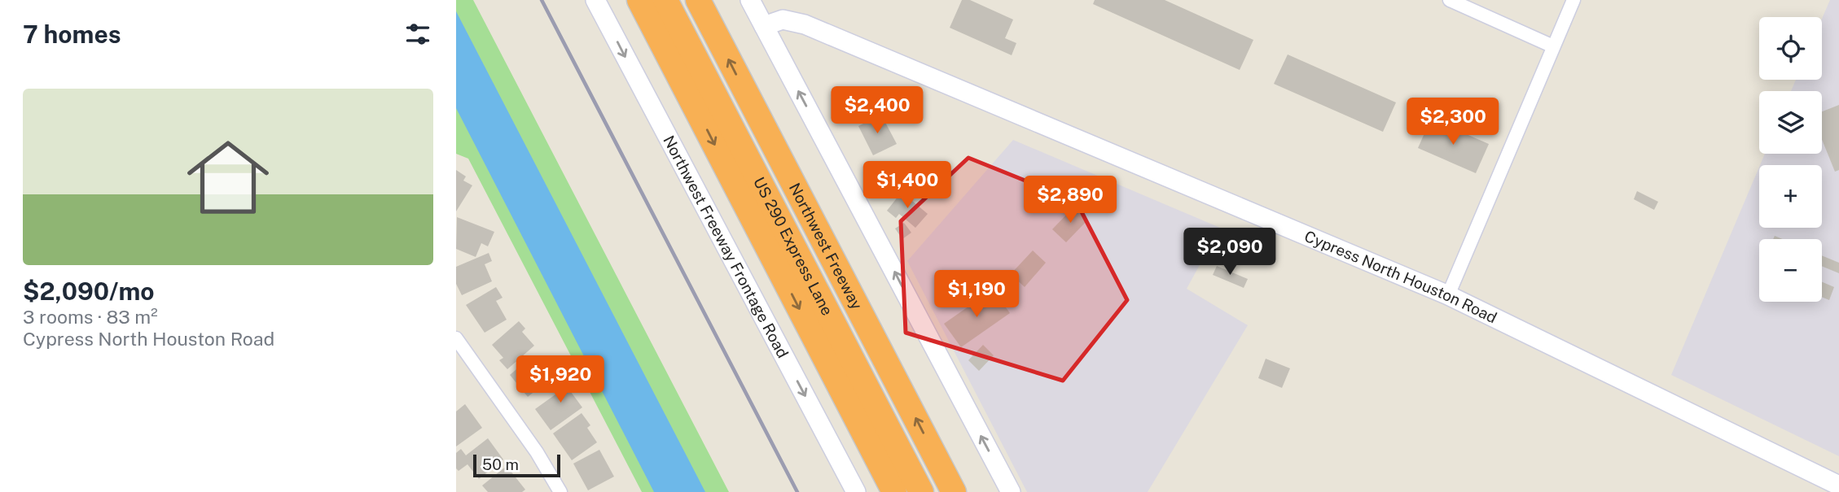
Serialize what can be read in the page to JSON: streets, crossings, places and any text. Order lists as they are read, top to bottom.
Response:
{
  "streets": {
    "highway": ["US 290 Express Lane", "Northwest Freeway"],
    "main road": ["Northwest Freeway Frontage Road", "Cypress North Houston Road"]
  },
  "scale_bar": "50 m",
  "page": {
    "heading": "7 homes",
    "map_buttons": ["+", "−"],
    "list": [
      {
        "name": "$2,090/mo",
        "note": "3 rooms · 83 m² · Cypress North Houston Road"
      }
    ],
    "price": [
      "$2,400",
      "$2,300",
      "$1,400",
      "$2,890",
      "$2,090",
      "$1,190",
      "$1,920"
    ],
    "scale": "50 m"
  }
}
